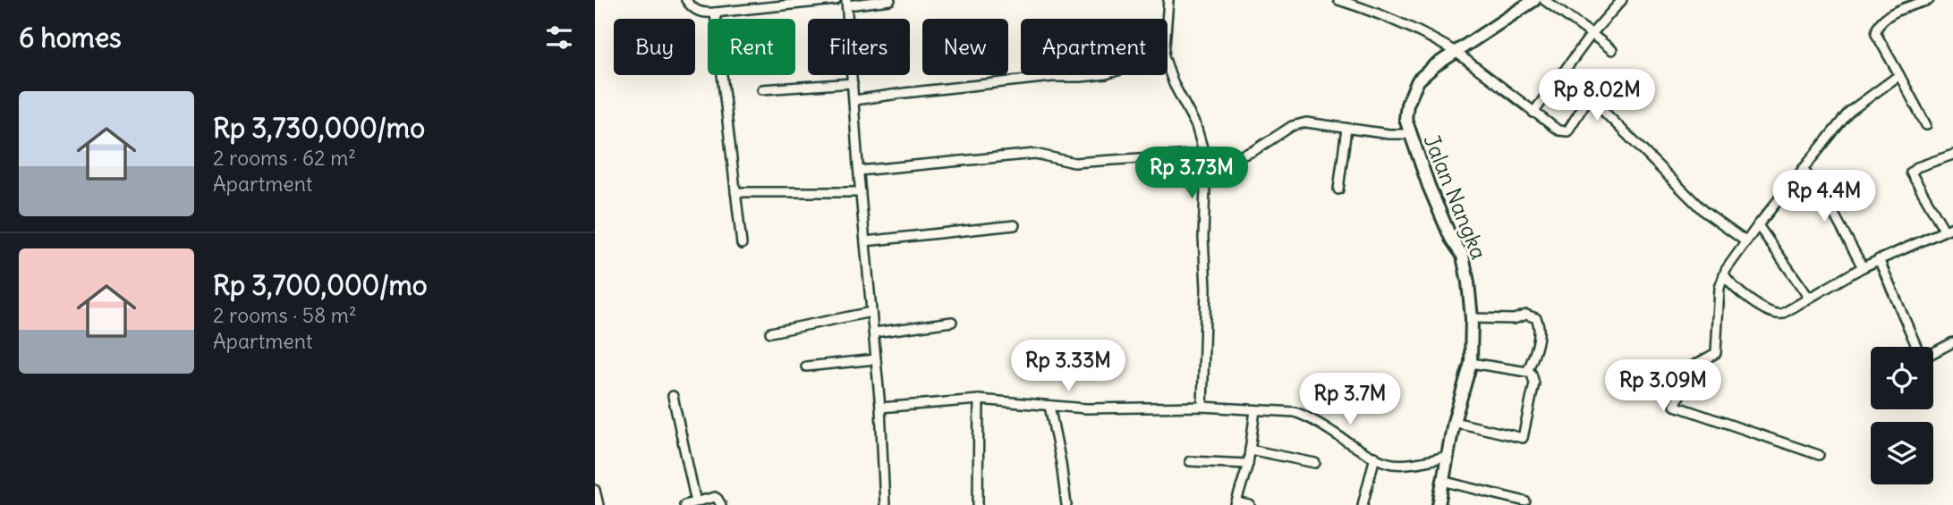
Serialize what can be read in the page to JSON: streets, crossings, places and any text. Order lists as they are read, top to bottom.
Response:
{
  "streets": {
    "street": ["Jalan Nangka"]
  },
  "page": {
    "heading": "6 homes",
    "chip": [
      "Buy",
      "Rent",
      "Filters",
      "New",
      "Apartment"
    ],
    "price": [
      "Rp 8.02M",
      "Rp 3.73M",
      "Rp 4.4M",
      "Rp 3.33M",
      "Rp 3.09M",
      "Rp 3.7M"
    ],
    "list": [
      {
        "name": "Rp 3,730,000/mo",
        "note": "2 rooms · 62 m² · Apartment"
      },
      {
        "name": "Rp 3,700,000/mo",
        "note": "2 rooms · 58 m² · Apartment"
      }
    ]
  }
}
